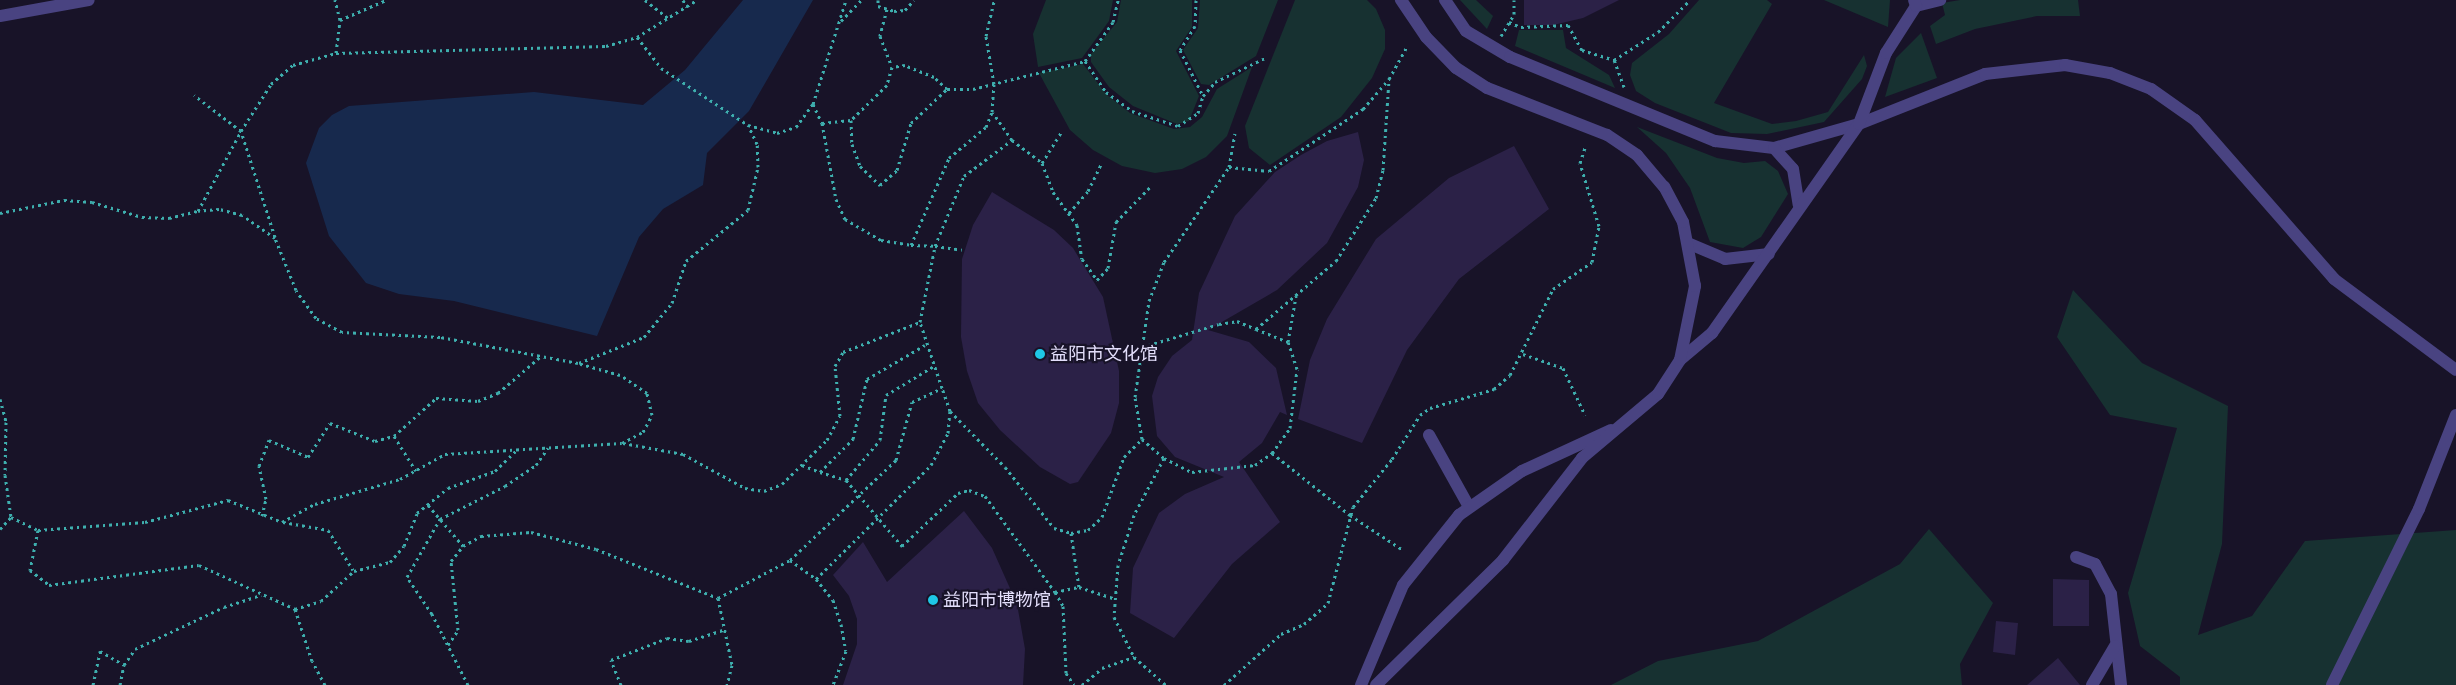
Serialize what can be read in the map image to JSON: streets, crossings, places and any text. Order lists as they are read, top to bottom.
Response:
{
  "places": ["益阳市文化馆", "益阳市博物馆"]
}
